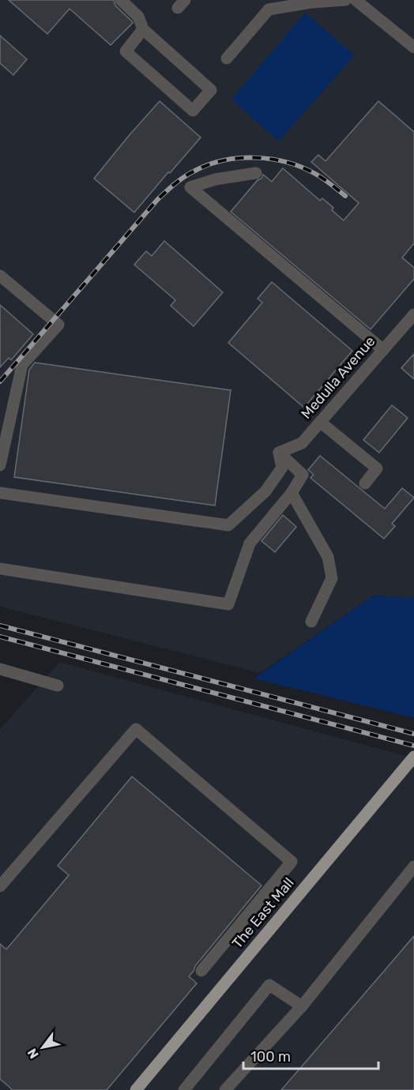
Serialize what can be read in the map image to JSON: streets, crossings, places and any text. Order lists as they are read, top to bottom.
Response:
{
  "streets": {
    "main road": ["The East Mall"],
    "street": ["Medulla Avenue"]
  },
  "scale_bar": "100 m",
  "north": "bottom left"
}
